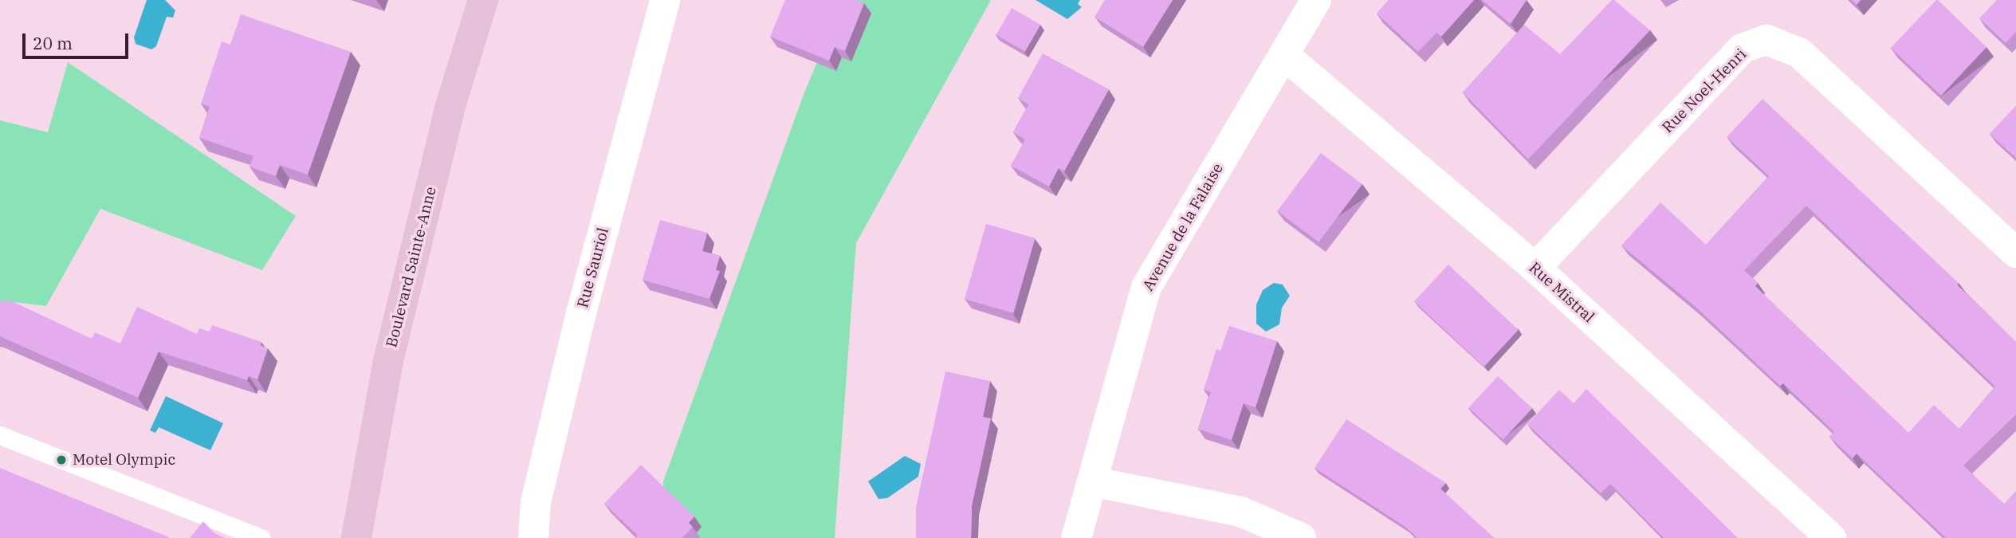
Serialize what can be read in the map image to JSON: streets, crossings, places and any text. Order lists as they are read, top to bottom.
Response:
{
  "streets": {
    "main road": ["Boulevard Sainte-Anne"],
    "street": [
      "Rue Noel-Henri",
      "Avenue de la Falaise",
      "Rue Sauriol",
      "Rue Mistral"
    ]
  },
  "crossings": [
    ["Rue Noel-Henri", "Rue Mistral"],
    ["Avenue de la Falaise", "Rue Mistral"]
  ],
  "places": ["Motel Olympic"],
  "scale_bar": "20 m"
}
